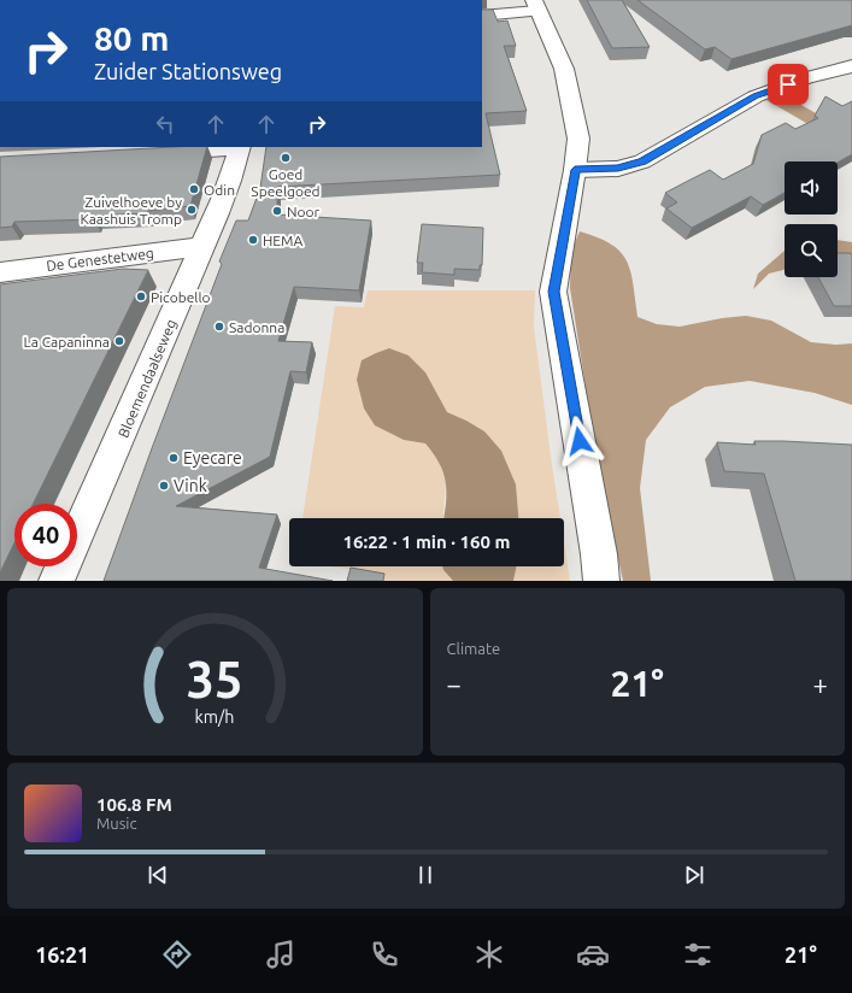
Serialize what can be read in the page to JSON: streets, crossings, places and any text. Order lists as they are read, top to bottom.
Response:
{
  "streets": {
    "street": ["De Genestetweg", "Bloemendaalseweg"]
  },
  "crossings": [
    ["De Genestetweg", "Bloemendaalseweg"]
  ],
  "places": [
    "Goed Speelgoed",
    "Odin",
    "Zuivelhoeve by Kaashuis Tromp",
    "Noor",
    "HEMA",
    "Picobello",
    "Sadonna",
    "La Capaninna",
    "Eyecare",
    "Vink"
  ],
  "page": {
    "turn": ["80 m", "Zuider Stationsweg"],
    "limit": "40",
    "trip": "16:22 · 1 min · 160 m",
    "tile": "Climate",
    "heat": ["−", "21°", "+"],
    "song": ["106.8 FM", "Music"],
    "tabs": ["16:21", "21°"],
    "gauge": ["35", "km/h"]
  }
}
